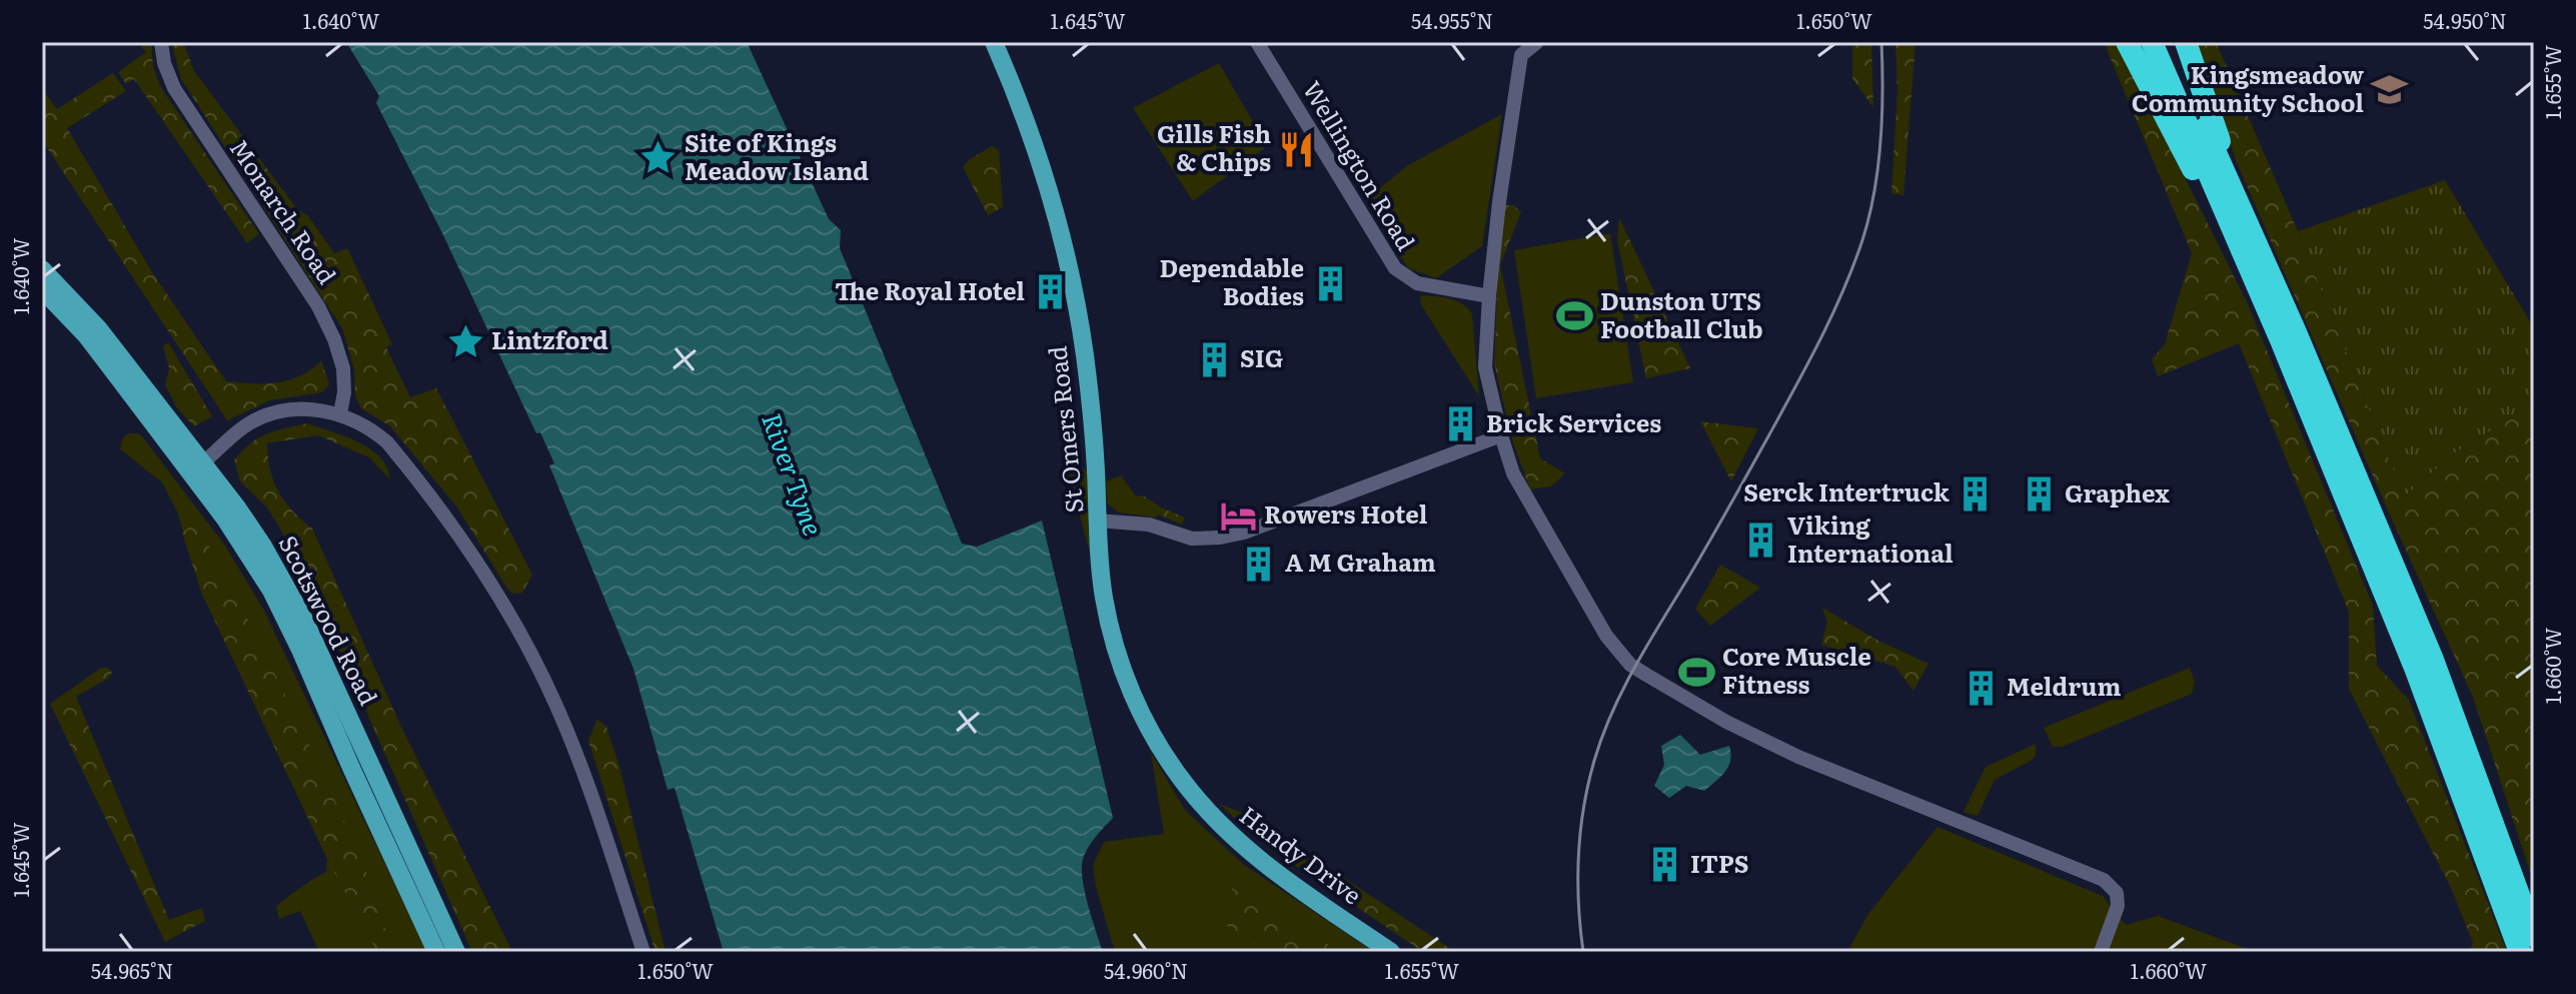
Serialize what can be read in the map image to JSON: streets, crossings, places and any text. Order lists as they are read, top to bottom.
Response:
{
  "streets": {
    "main road": ["St Omers Road", "Scotswood Road", "Handy Drive"],
    "street": ["Wellington Road", "Monarch Road"]
  },
  "crossings": [
    ["St Omers Road", "Handy Drive"]
  ],
  "water": ["River Tyne"],
  "places": {
    "school or university": ["Kingsmeadow Community School"],
    "restaurant": ["Gills Fish & Chips"],
    "place": ["Site of Kings Meadow Island", "Lintzford"],
    "building": [
      "Dependable Bodies",
      "The Royal Hotel",
      "SIG",
      "Brick Services",
      "Serck Intertruck",
      "Graphex",
      "Viking International",
      "A M Graham",
      "Meldrum",
      "ITPS"
    ],
    "sports": ["Dunston UTS Football Club", "Core Muscle Fitness"],
    "hotel": ["Rowers Hotel"]
  },
  "coordinates": [
    "1.640°W",
    "1.645°W",
    "54.955°N",
    "1.650°W",
    "54.950°N",
    "1.655°W",
    "1.660°W",
    "54.965°N",
    "54.960°N"
  ]
}
